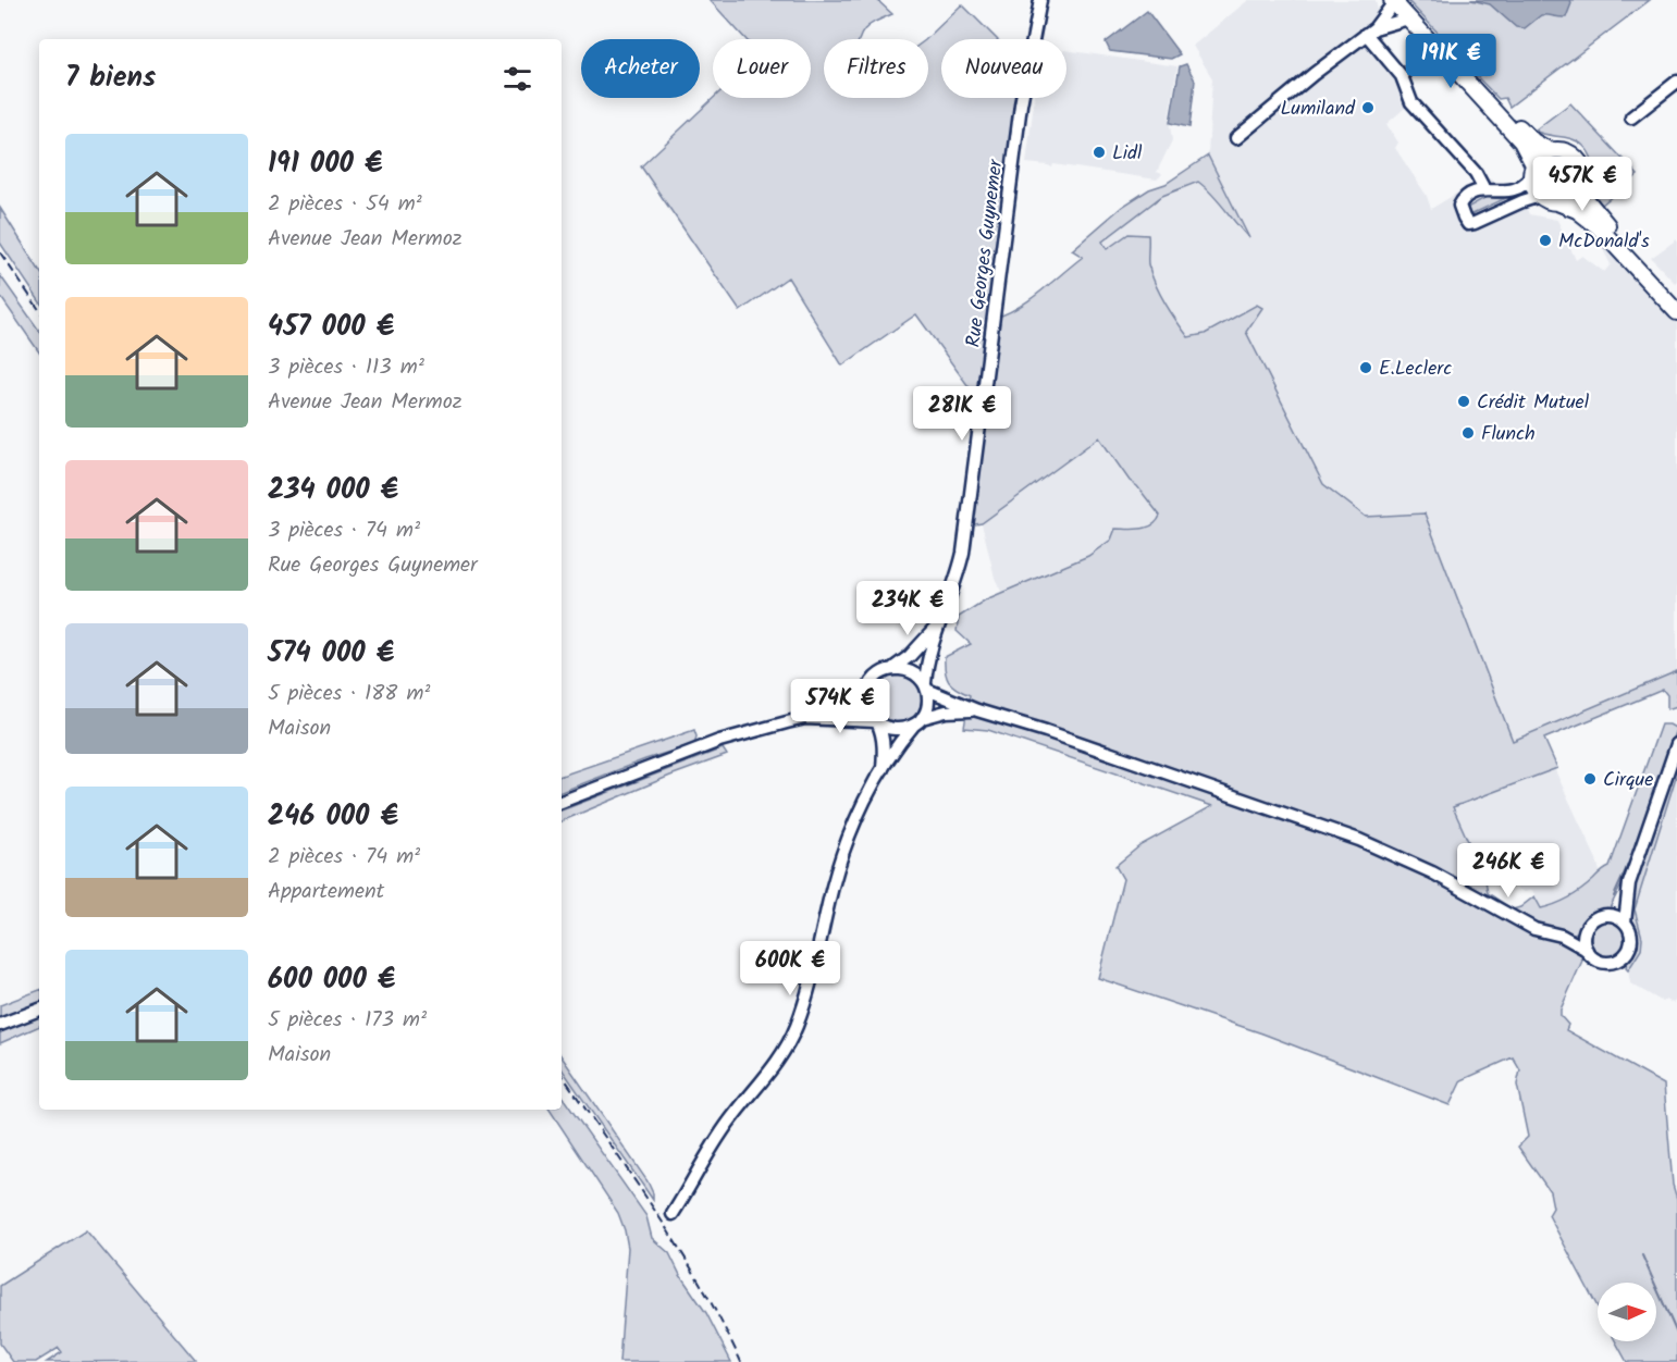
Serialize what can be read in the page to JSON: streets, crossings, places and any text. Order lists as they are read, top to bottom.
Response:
{
  "streets": {
    "street": ["Rue Georges Guynemer"]
  },
  "places": [
    "Lumiland",
    "Lidl",
    "McDonald's",
    "E.Leclerc",
    "Crédit Mutuel",
    "Flunch",
    "Cirque"
  ],
  "north": "right",
  "page": {
    "price": [
      "191K €",
      "457K €",
      "281K €",
      "234K €",
      "574K €",
      "246K €",
      "600K €"
    ],
    "chip": [
      "Acheter",
      "Louer",
      "Filtres",
      "Nouveau"
    ],
    "heading": "7 biens",
    "list": [
      {
        "name": "191 000 €",
        "note": "2 pièces · 54 m² · Avenue Jean Mermoz"
      },
      {
        "name": "457 000 €",
        "note": "3 pièces · 113 m² · Avenue Jean Mermoz"
      },
      {
        "name": "234 000 €",
        "note": "3 pièces · 74 m² · Rue Georges Guynemer"
      },
      {
        "name": "574 000 €",
        "note": "5 pièces · 188 m² · Maison"
      },
      {
        "name": "246 000 €",
        "note": "2 pièces · 74 m² · Appartement"
      },
      {
        "name": "600 000 €",
        "note": "5 pièces · 173 m² · Maison"
      }
    ]
  }
}
